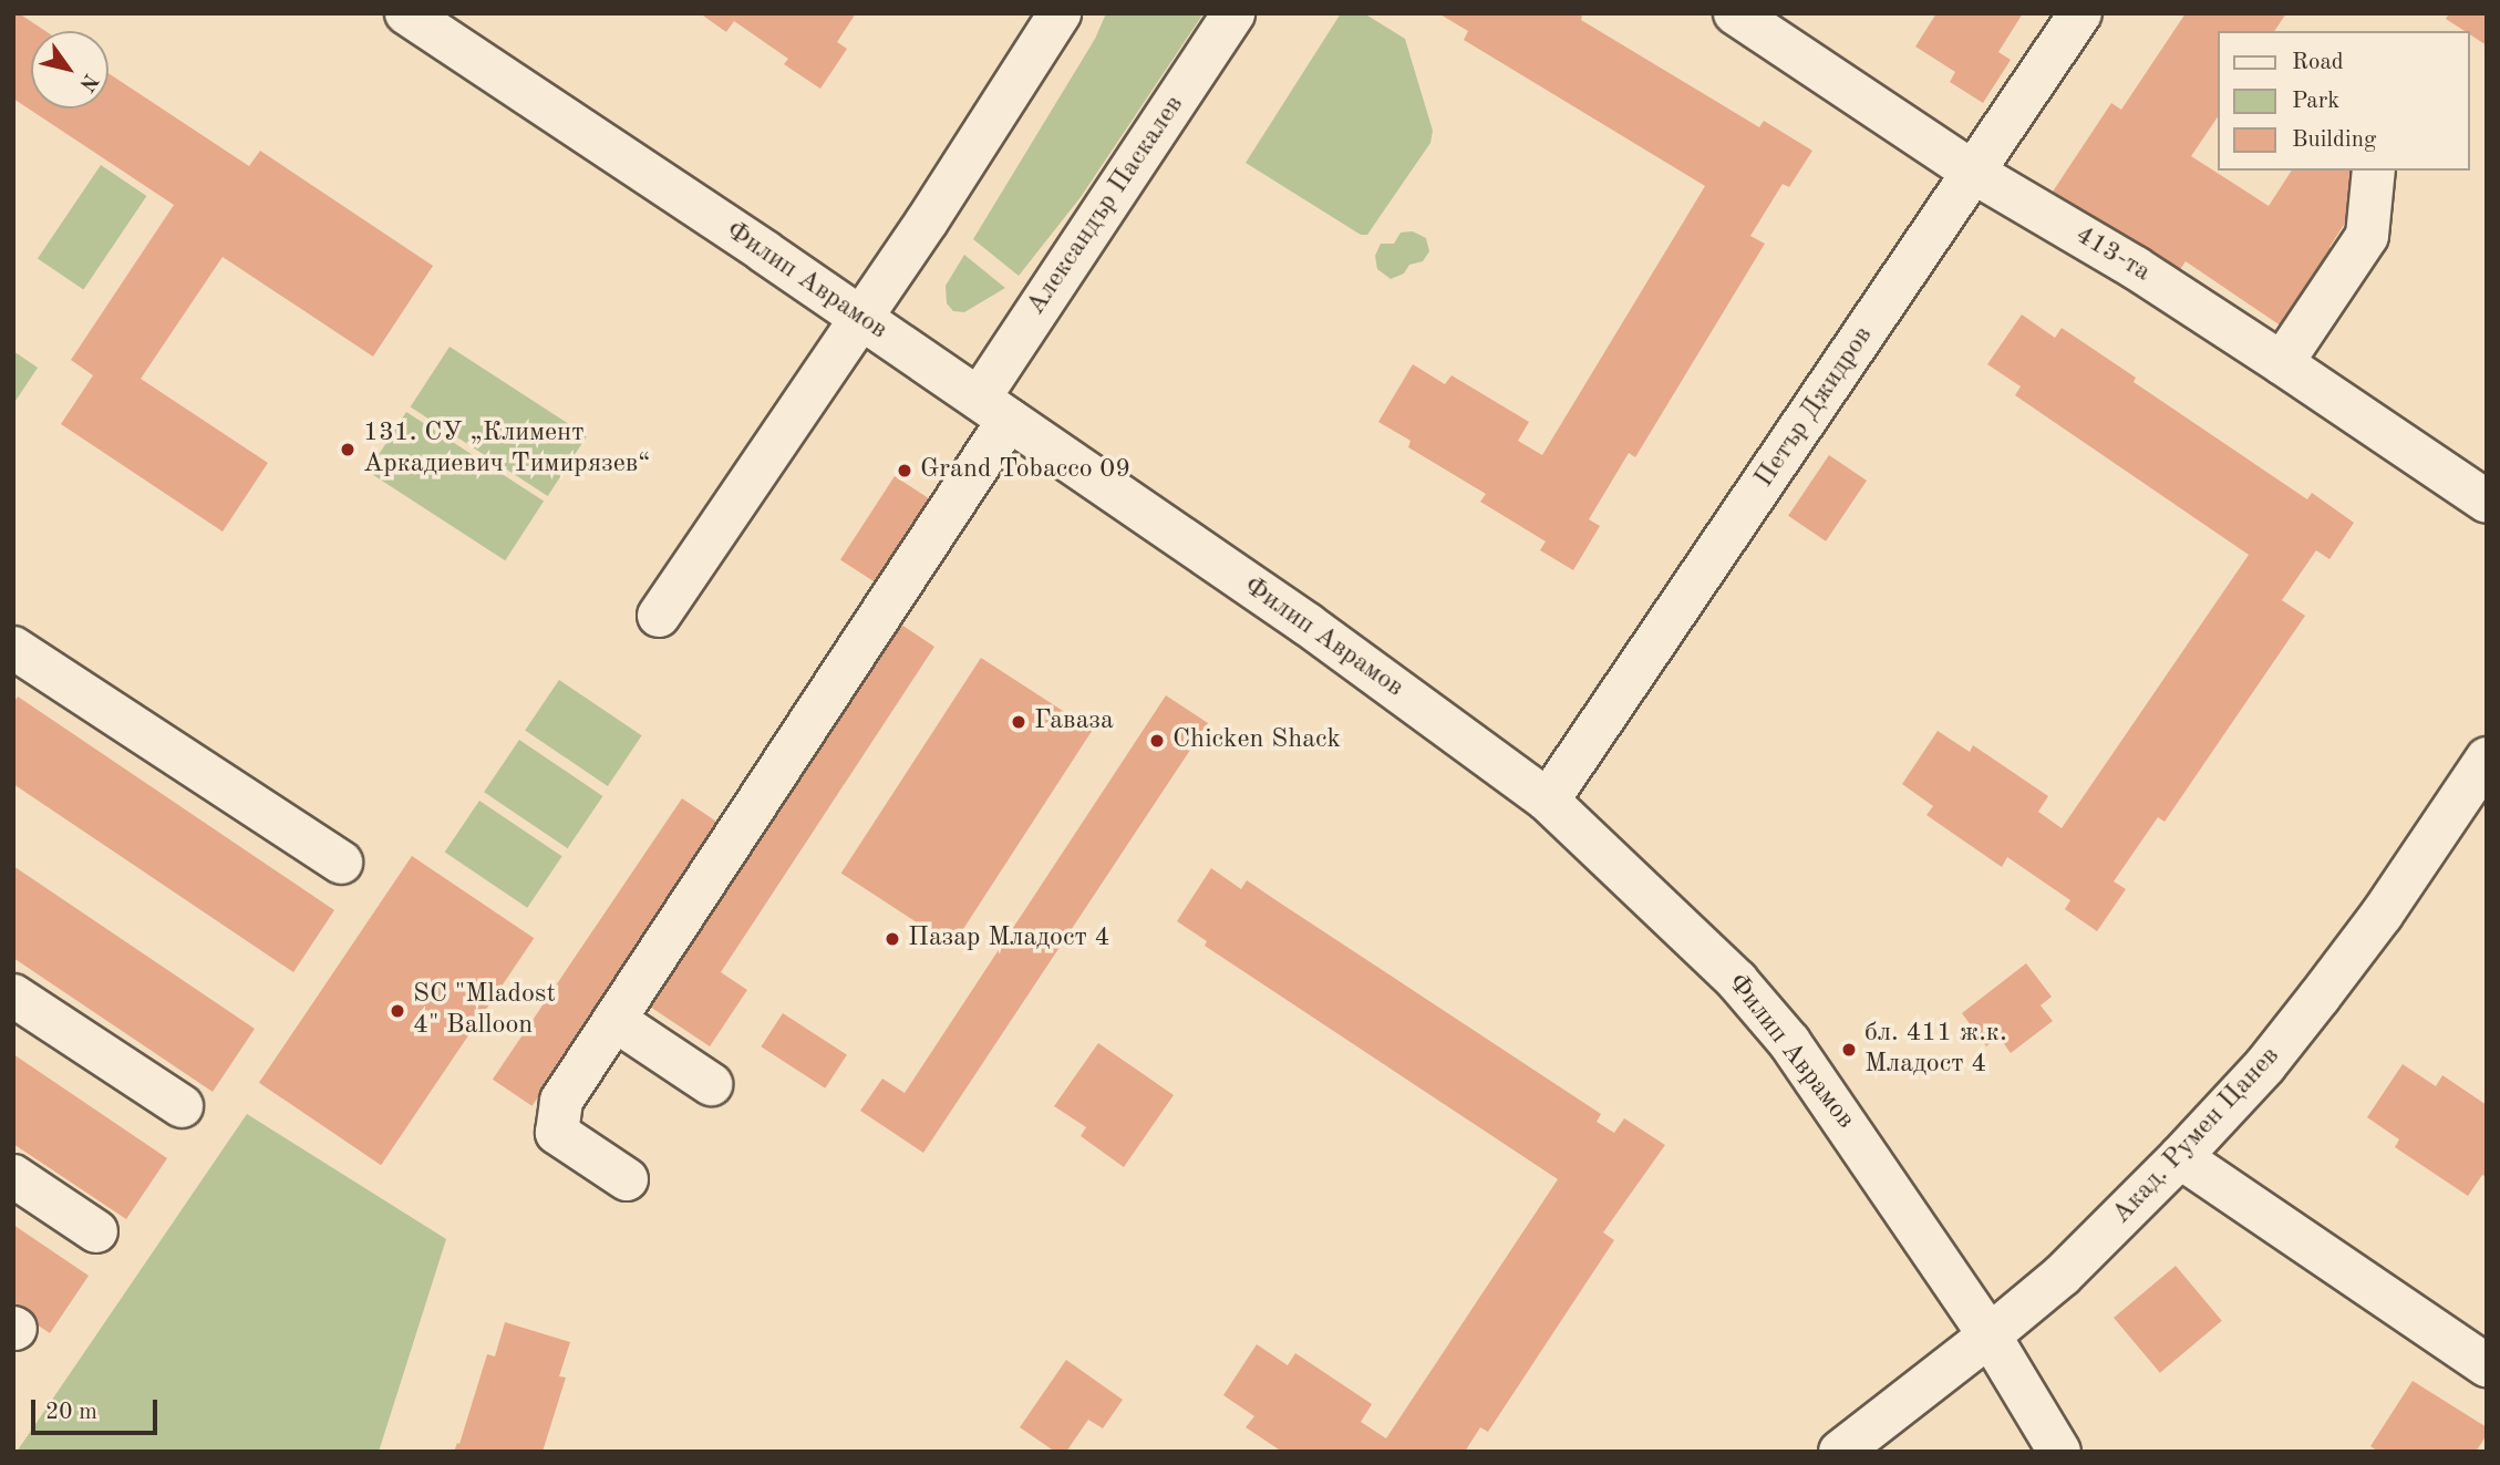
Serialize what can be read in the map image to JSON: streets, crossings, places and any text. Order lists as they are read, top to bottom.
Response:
{
  "streets": {
    "street": [
      "Александър Паскалев",
      "413-та",
      "Филип Аврамов",
      "Петър Джидров",
      "Акад. Румен Цанев"
    ]
  },
  "crossings": [
    ["Александър Паскалев", "Филип Аврамов"],
    ["413-та", "Петър Джидров"],
    ["Филип Аврамов", "Петър Джидров"],
    ["Филип Аврамов", "Акад. Румен Цанев"]
  ],
  "places": [
    "131. СУ „Климент Аркадиевич Тимирязев“",
    "Grand Tobacco 09",
    "Гаваза",
    "Chicken Shack",
    "Пазар Младост 4",
    "SC \"Mladost 4\" Balloon",
    "бл. 411 ж.к. Младост 4"
  ],
  "legend": ["Road", "Park", "Building"],
  "scale_bar": "20 m",
  "north": "bottom right"
}
